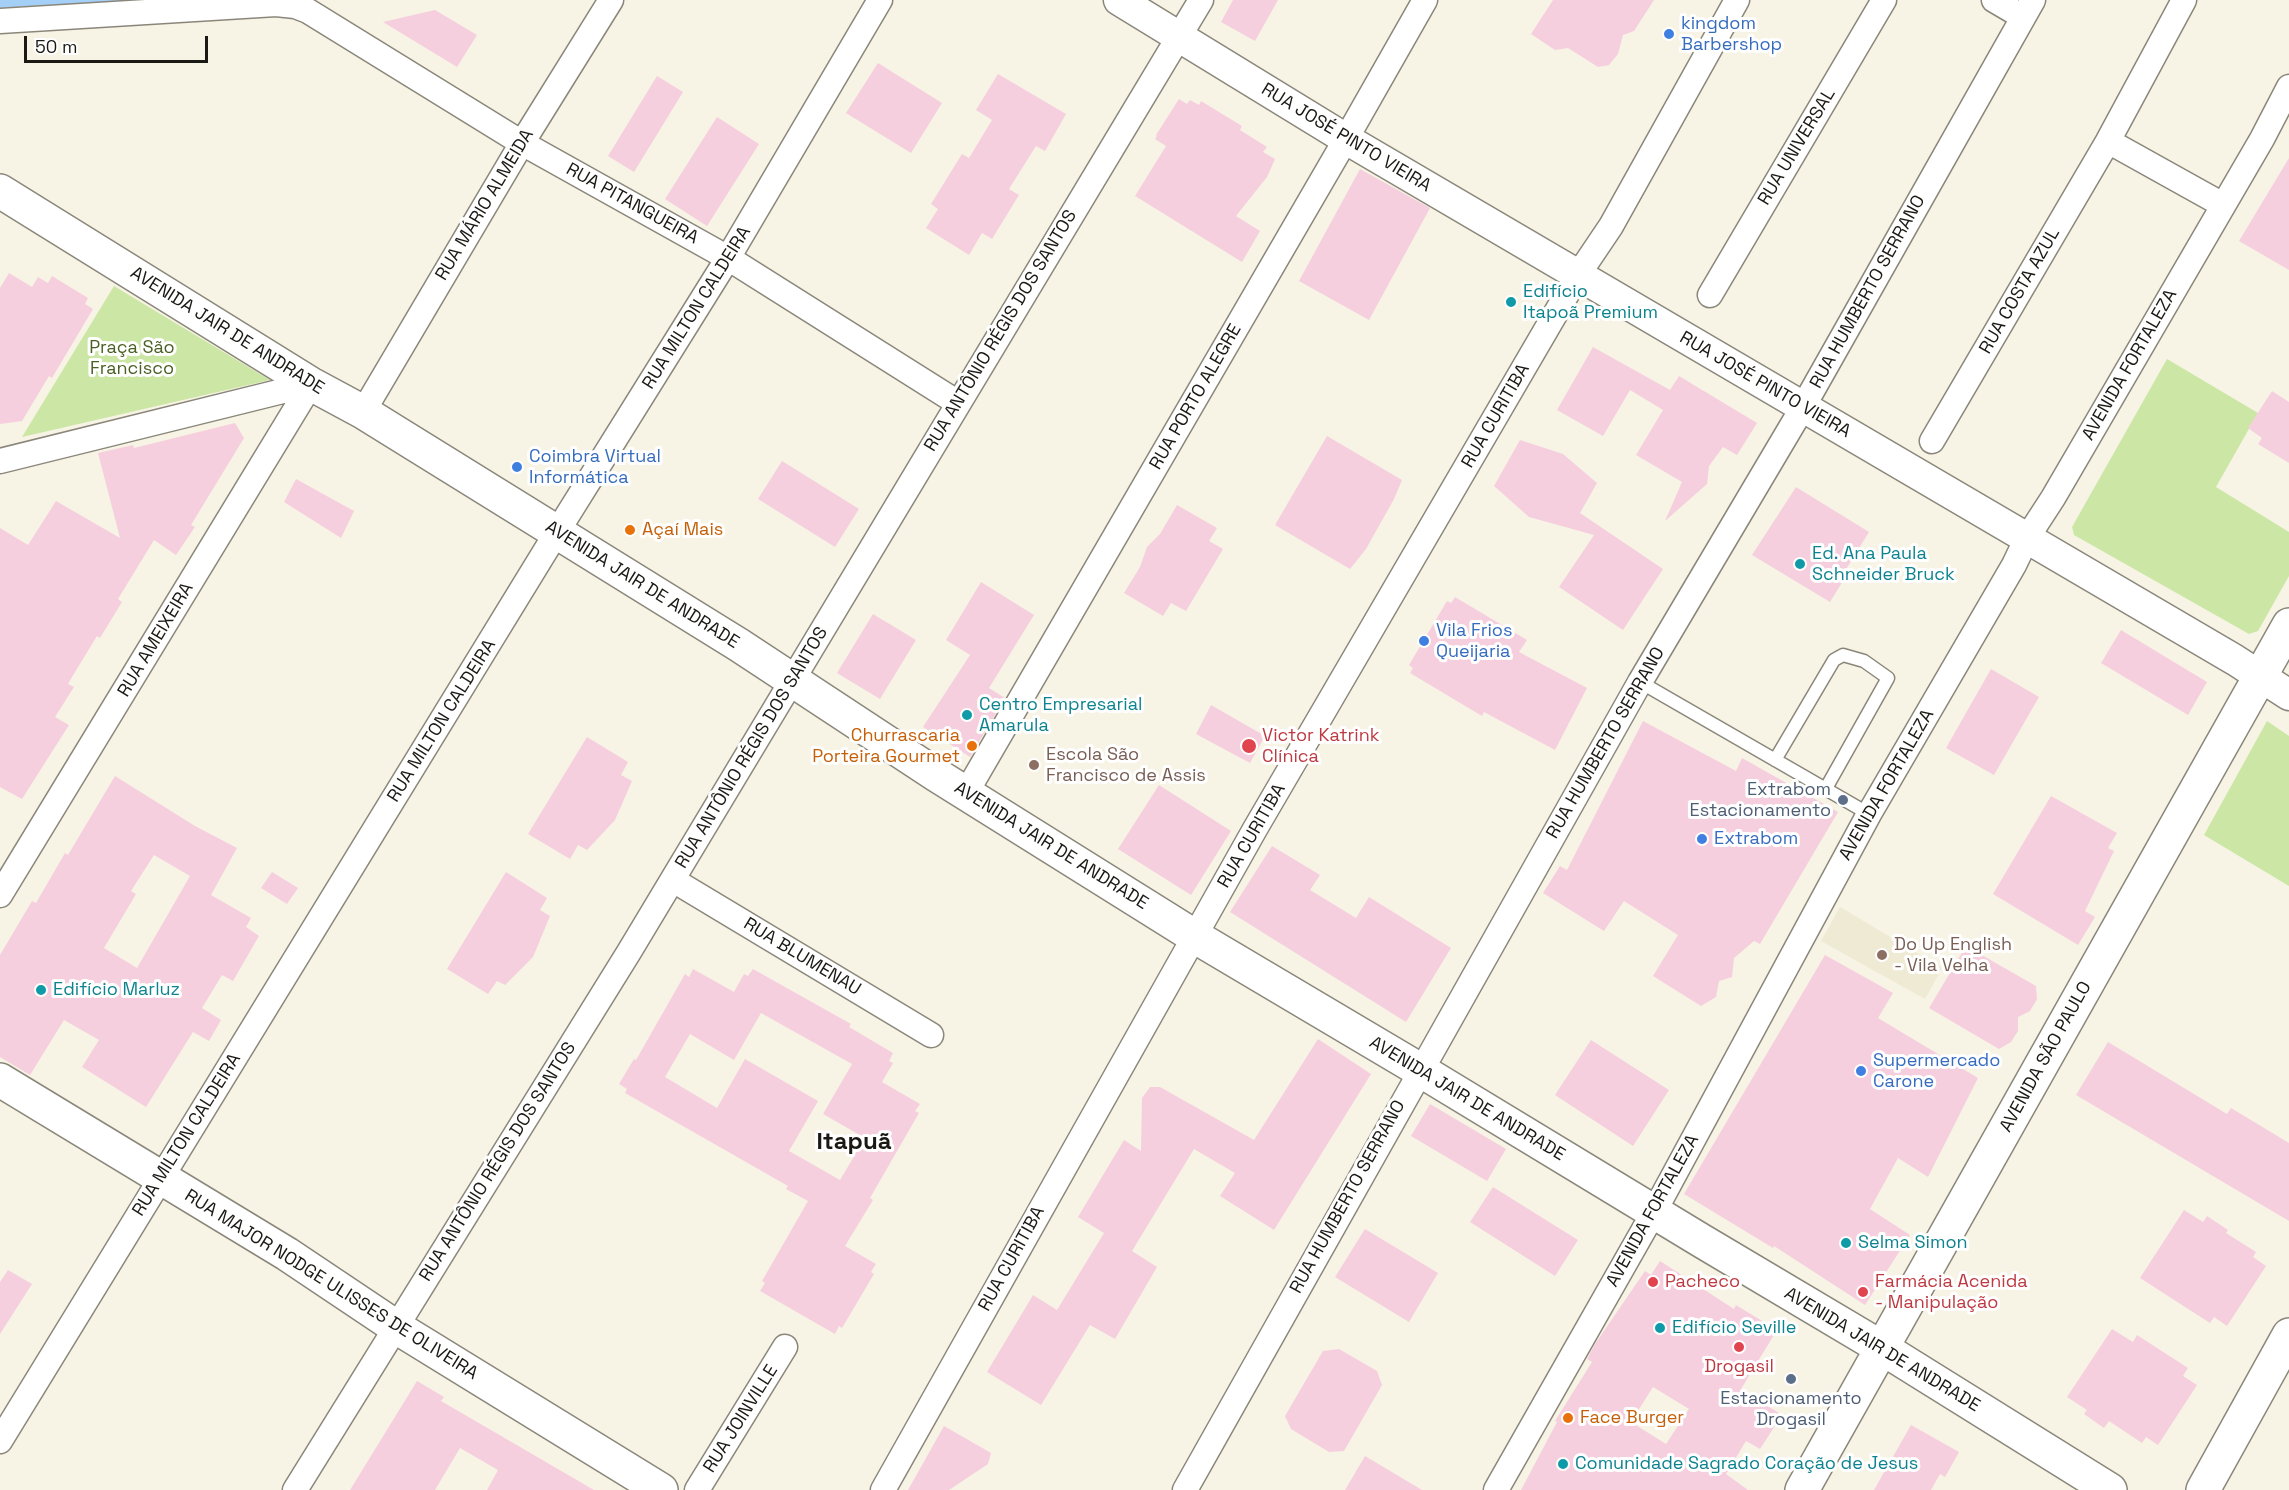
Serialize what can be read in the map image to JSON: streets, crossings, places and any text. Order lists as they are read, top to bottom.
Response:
{
  "streets": {
    "main road": ["AVENIDA JAIR DE ANDRADE", "AVENIDA SÃO PAULO", "RUA MAJOR NODGE ULISSES DE OLIVEIRA"],
    "street": [
      "RUA JOSÉ PINTO VIEIRA",
      "RUA UNIVERSAL",
      "RUA PITANGUEIRA",
      "RUA MÁRIO ALMEIDA",
      "RUA COSTA AZUL",
      "RUA HUMBERTO SERRANO",
      "RUA MILTON CALDEIRA",
      "RUA ANTÔNIO RÉGIS DOS SANTOS",
      "AVENIDA FORTALEZA",
      "RUA PORTO ALEGRE",
      "RUA CURITIBA",
      "RUA AMEIXEIRA",
      "RUA BLUMENAU",
      "RUA JOINVILLE"
    ]
  },
  "crossings": [
    ["RUA JOSÉ PINTO VIEIRA", "RUA HUMBERTO SERRANO"],
    ["RUA JOSÉ PINTO VIEIRA", "RUA ANTÔNIO RÉGIS DOS SANTOS"],
    ["RUA JOSÉ PINTO VIEIRA", "AVENIDA FORTALEZA"],
    ["RUA JOSÉ PINTO VIEIRA", "RUA PORTO ALEGRE"],
    ["RUA JOSÉ PINTO VIEIRA", "RUA CURITIBA"],
    ["RUA JOSÉ PINTO VIEIRA", "AVENIDA SÃO PAULO"],
    ["RUA PITANGUEIRA", "RUA MÁRIO ALMEIDA"],
    ["RUA PITANGUEIRA", "RUA MILTON CALDEIRA"],
    ["RUA PITANGUEIRA", "RUA ANTÔNIO RÉGIS DOS SANTOS"],
    ["RUA MÁRIO ALMEIDA", "AVENIDA JAIR DE ANDRADE"],
    ["RUA HUMBERTO SERRANO", "AVENIDA JAIR DE ANDRADE"],
    ["RUA MILTON CALDEIRA", "AVENIDA JAIR DE ANDRADE"],
    ["RUA MILTON CALDEIRA", "RUA MAJOR NODGE ULISSES DE OLIVEIRA"],
    ["AVENIDA JAIR DE ANDRADE", "RUA ANTÔNIO RÉGIS DOS SANTOS"],
    ["AVENIDA JAIR DE ANDRADE", "AVENIDA FORTALEZA"],
    ["AVENIDA JAIR DE ANDRADE", "RUA PORTO ALEGRE"],
    ["AVENIDA JAIR DE ANDRADE", "RUA CURITIBA"],
    ["AVENIDA JAIR DE ANDRADE", "RUA AMEIXEIRA"],
    ["AVENIDA JAIR DE ANDRADE", "AVENIDA SÃO PAULO"],
    ["RUA ANTÔNIO RÉGIS DOS SANTOS", "RUA BLUMENAU"],
    ["RUA ANTÔNIO RÉGIS DOS SANTOS", "RUA MAJOR NODGE ULISSES DE OLIVEIRA"]
  ],
  "districts": ["Itapuã"],
  "parks": ["Praça São Francisco"],
  "places": [
    "kingdom Barbershop",
    "Edifício Itapoã Premium",
    "Coimbra Virtual Informática",
    "Açaí Mais",
    "Ed. Ana Paula Schneider Bruck",
    "Vila Frios Queijaria",
    "Centro Empresarial Amarula",
    "Churrascaria Porteira Gourmet",
    "Victor Katrink Clínica",
    "Escola São Francisco de Assis",
    "Extrabom Estacionamento",
    "Extrabom",
    "Do Up English - Vila Velha",
    "Edifício Marluz",
    "Supermercado Carone",
    "Selma Simon",
    "Pacheco",
    "Farmácia Acenida - Manipulação",
    "Edifício Seville",
    "Drogasil",
    "Estacionamento Drogasil",
    "Face Burger",
    "Comunidade Sagrado Coração de Jesus"
  ],
  "scale_bar": "50 m"
}
